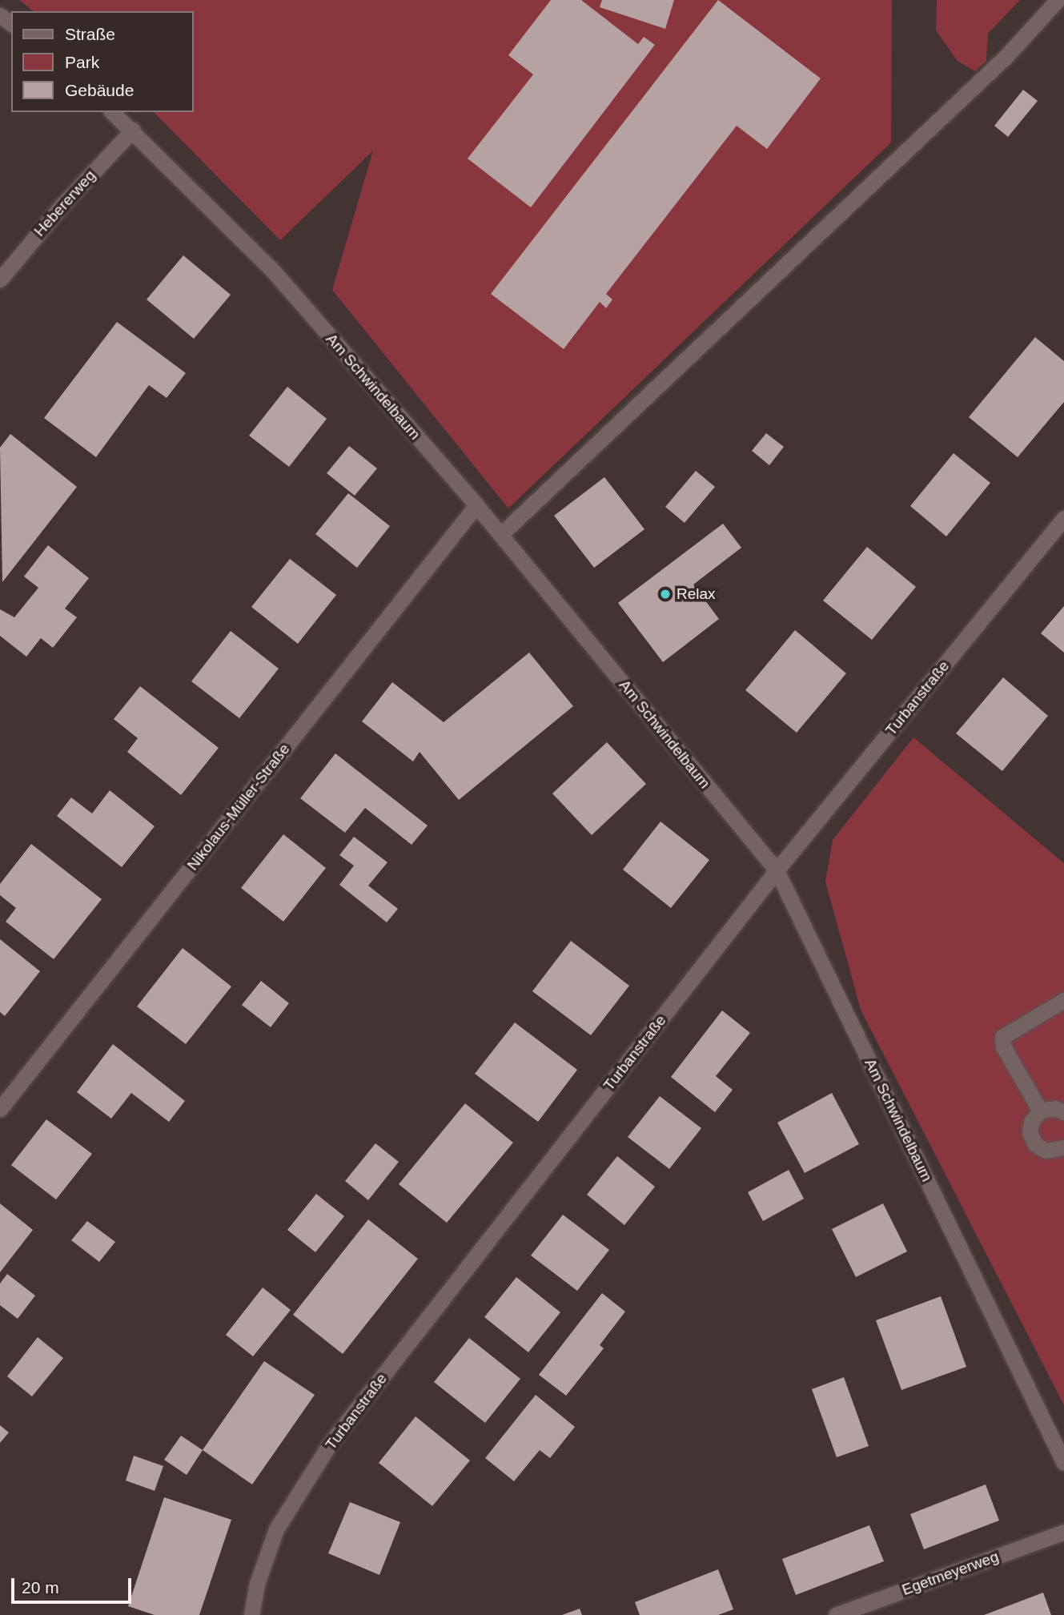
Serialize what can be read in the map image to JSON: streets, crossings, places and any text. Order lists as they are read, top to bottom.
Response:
{
  "streets": {
    "street": [
      "Hebererweg",
      "Am Schwindelbaum",
      "Turbanstraße",
      "Nikolaus-Müller-Straße",
      "Egetmeyerweg"
    ]
  },
  "crossings": [
    ["Hebererweg", "Am Schwindelbaum"],
    ["Am Schwindelbaum", "Turbanstraße"],
    ["Am Schwindelbaum", "Nikolaus-Müller-Straße"]
  ],
  "places": ["Relax"],
  "legend": ["Straße", "Park", "Gebäude"],
  "scale_bar": "20 m"
}
